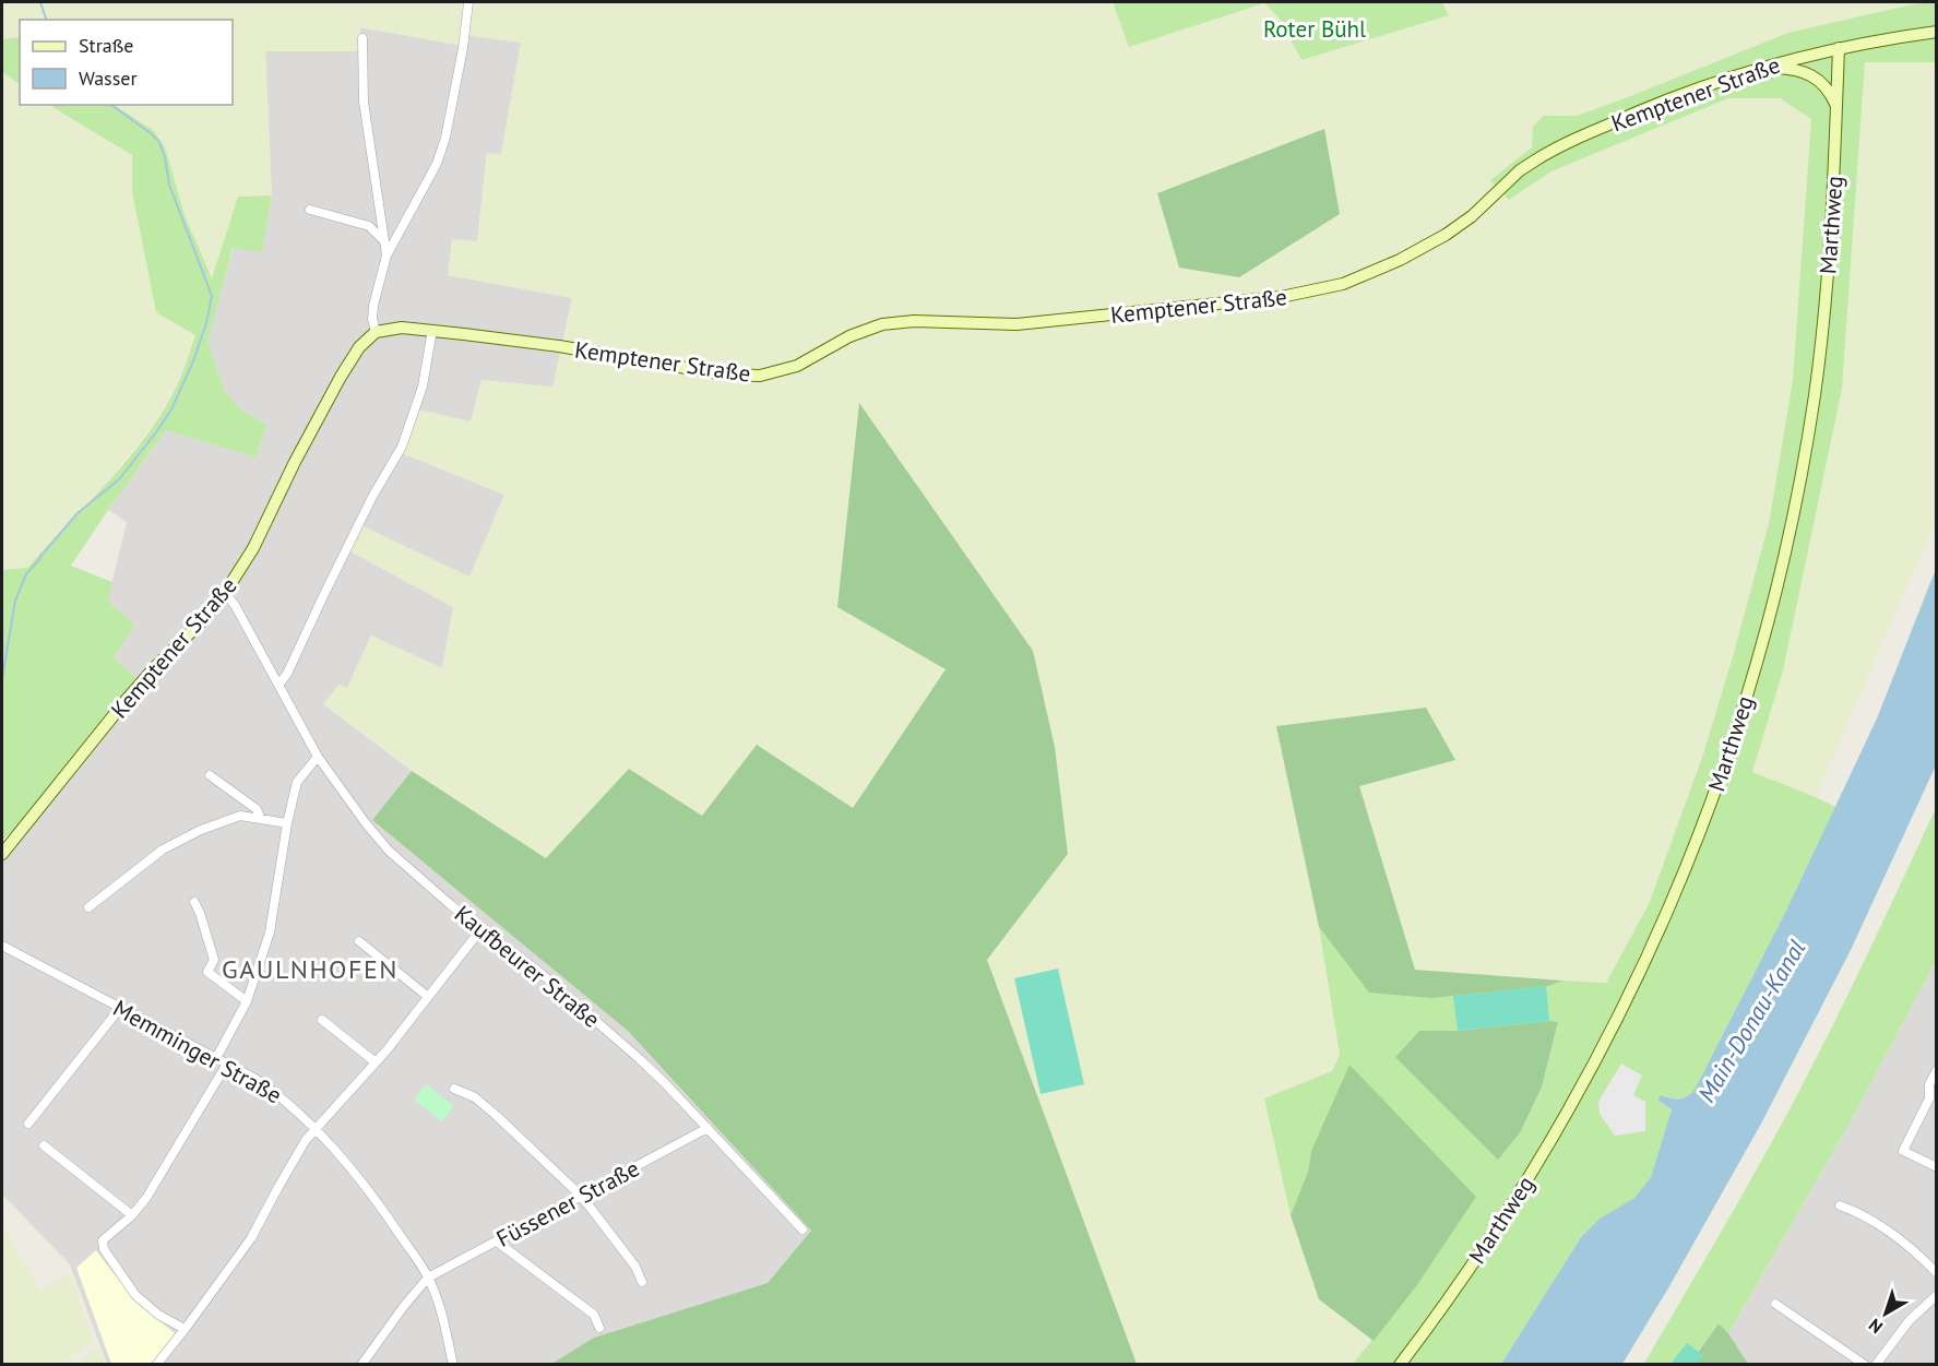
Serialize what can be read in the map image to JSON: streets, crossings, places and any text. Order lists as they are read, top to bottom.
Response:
{
  "streets": {
    "street": [
      "Kemptener Straße",
      "Marthweg",
      "Kaufbeurer Straße",
      "Memminger Straße",
      "Füssener Straße"
    ]
  },
  "crossings": [
    ["Kemptener Straße", "Marthweg"],
    ["Kemptener Straße", "Kaufbeurer Straße"],
    ["Kaufbeurer Straße", "Füssener Straße"],
    ["Memminger Straße", "Füssener Straße"]
  ],
  "districts": ["GAULNHOFEN"],
  "water": ["Main-Donau-Kanal"],
  "parks": ["Roter Bühl"],
  "legend": ["Straße", "Wasser"],
  "north": "bottom left"
}
